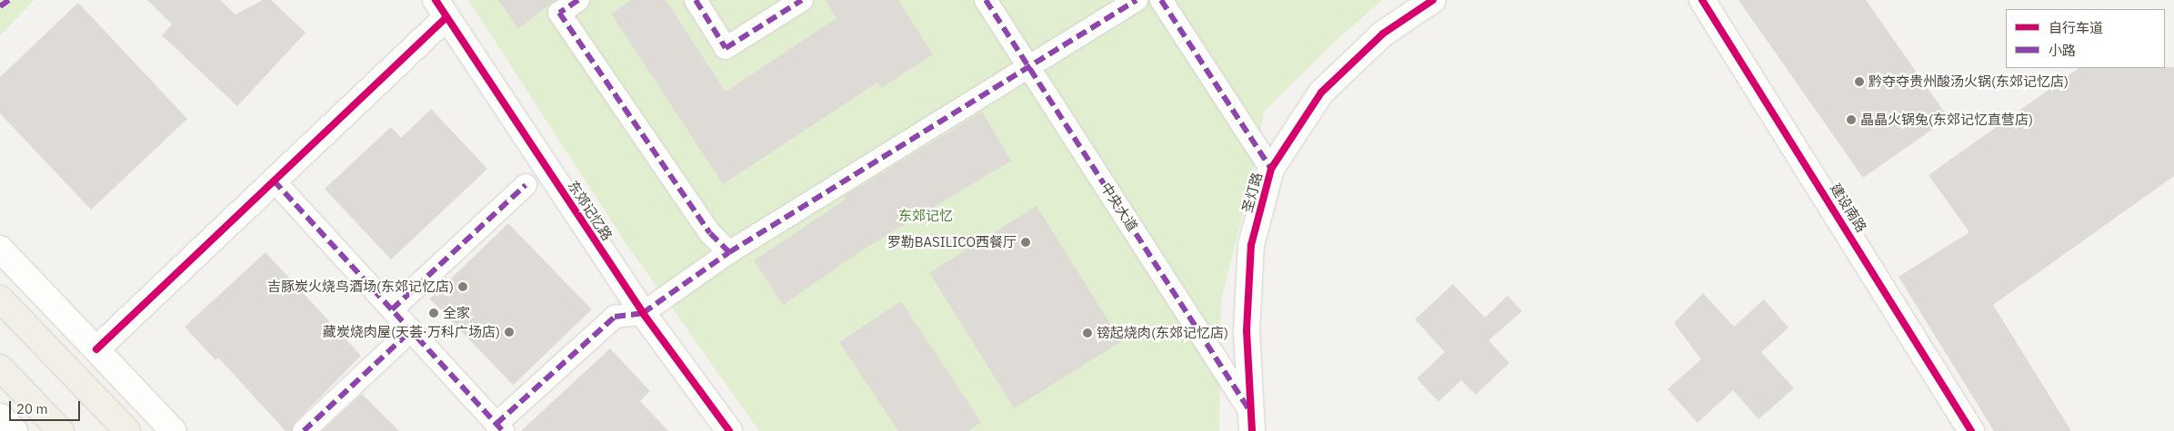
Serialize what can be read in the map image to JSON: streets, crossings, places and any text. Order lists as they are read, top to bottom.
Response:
{
  "streets": {
    "street": [
      "圣灯路",
      "中央大道",
      "建设南路",
      "东郊记忆路"
    ]
  },
  "crossings": [
    ["圣灯路", "中央大道"]
  ],
  "parks": ["东郊记忆"],
  "places": [
    "黔夺夺贵州酸汤火锅(东郊记忆店)",
    "晶晶火锅兔(东郊记忆直营店)",
    "罗勒BASILICO西餐厅",
    "吉豚炭火烧鸟酒场(东郊记忆店)",
    "全家",
    "藏炭烧肉屋(天荟·万科广场店)",
    "镑起烧肉(东郊记忆店)"
  ],
  "legend": ["自行车道", "小路"],
  "scale_bar": "20 m"
}
